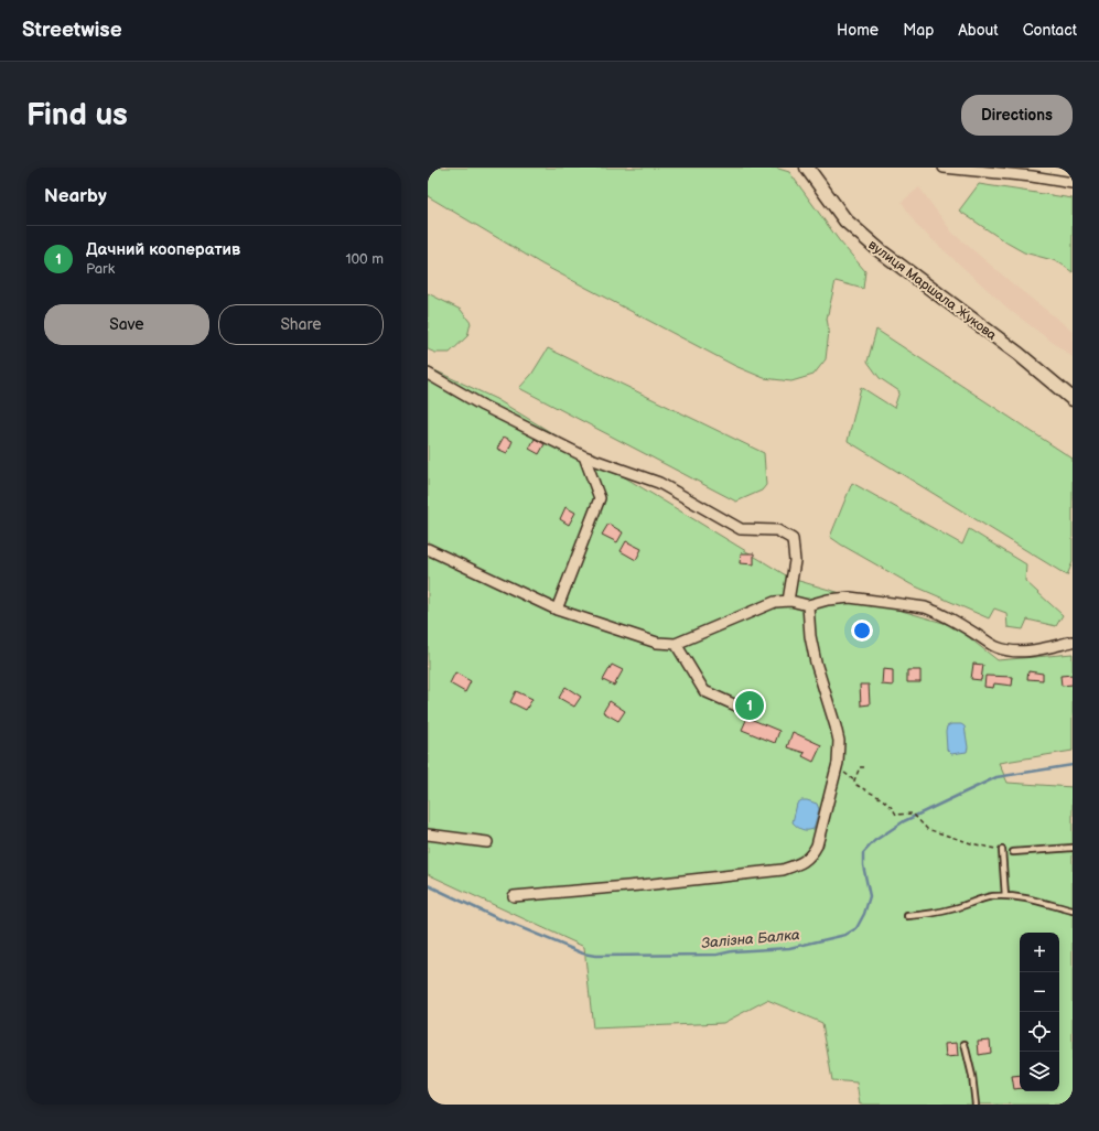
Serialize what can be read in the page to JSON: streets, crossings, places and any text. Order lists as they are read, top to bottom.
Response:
{
  "streets": {
    "main road": ["вулиця Маршала Жукова"]
  },
  "water": ["Залізна Балка"],
  "page": {
    "header": "Streetwise",
    "nav": [
      "Home",
      "Map",
      "About",
      "Contact"
    ],
    "buttons": [
      "Directions",
      ["Save", "Share"]
    ],
    "title": "Find us",
    "heading": "Nearby",
    "list": [
      {
        "mark": "1",
        "name": "Дачний кооператив",
        "note": "Park",
        "value": "100 m"
      }
    ],
    "pins": "1",
    "map_buttons": ["+", "−"]
  }
}
